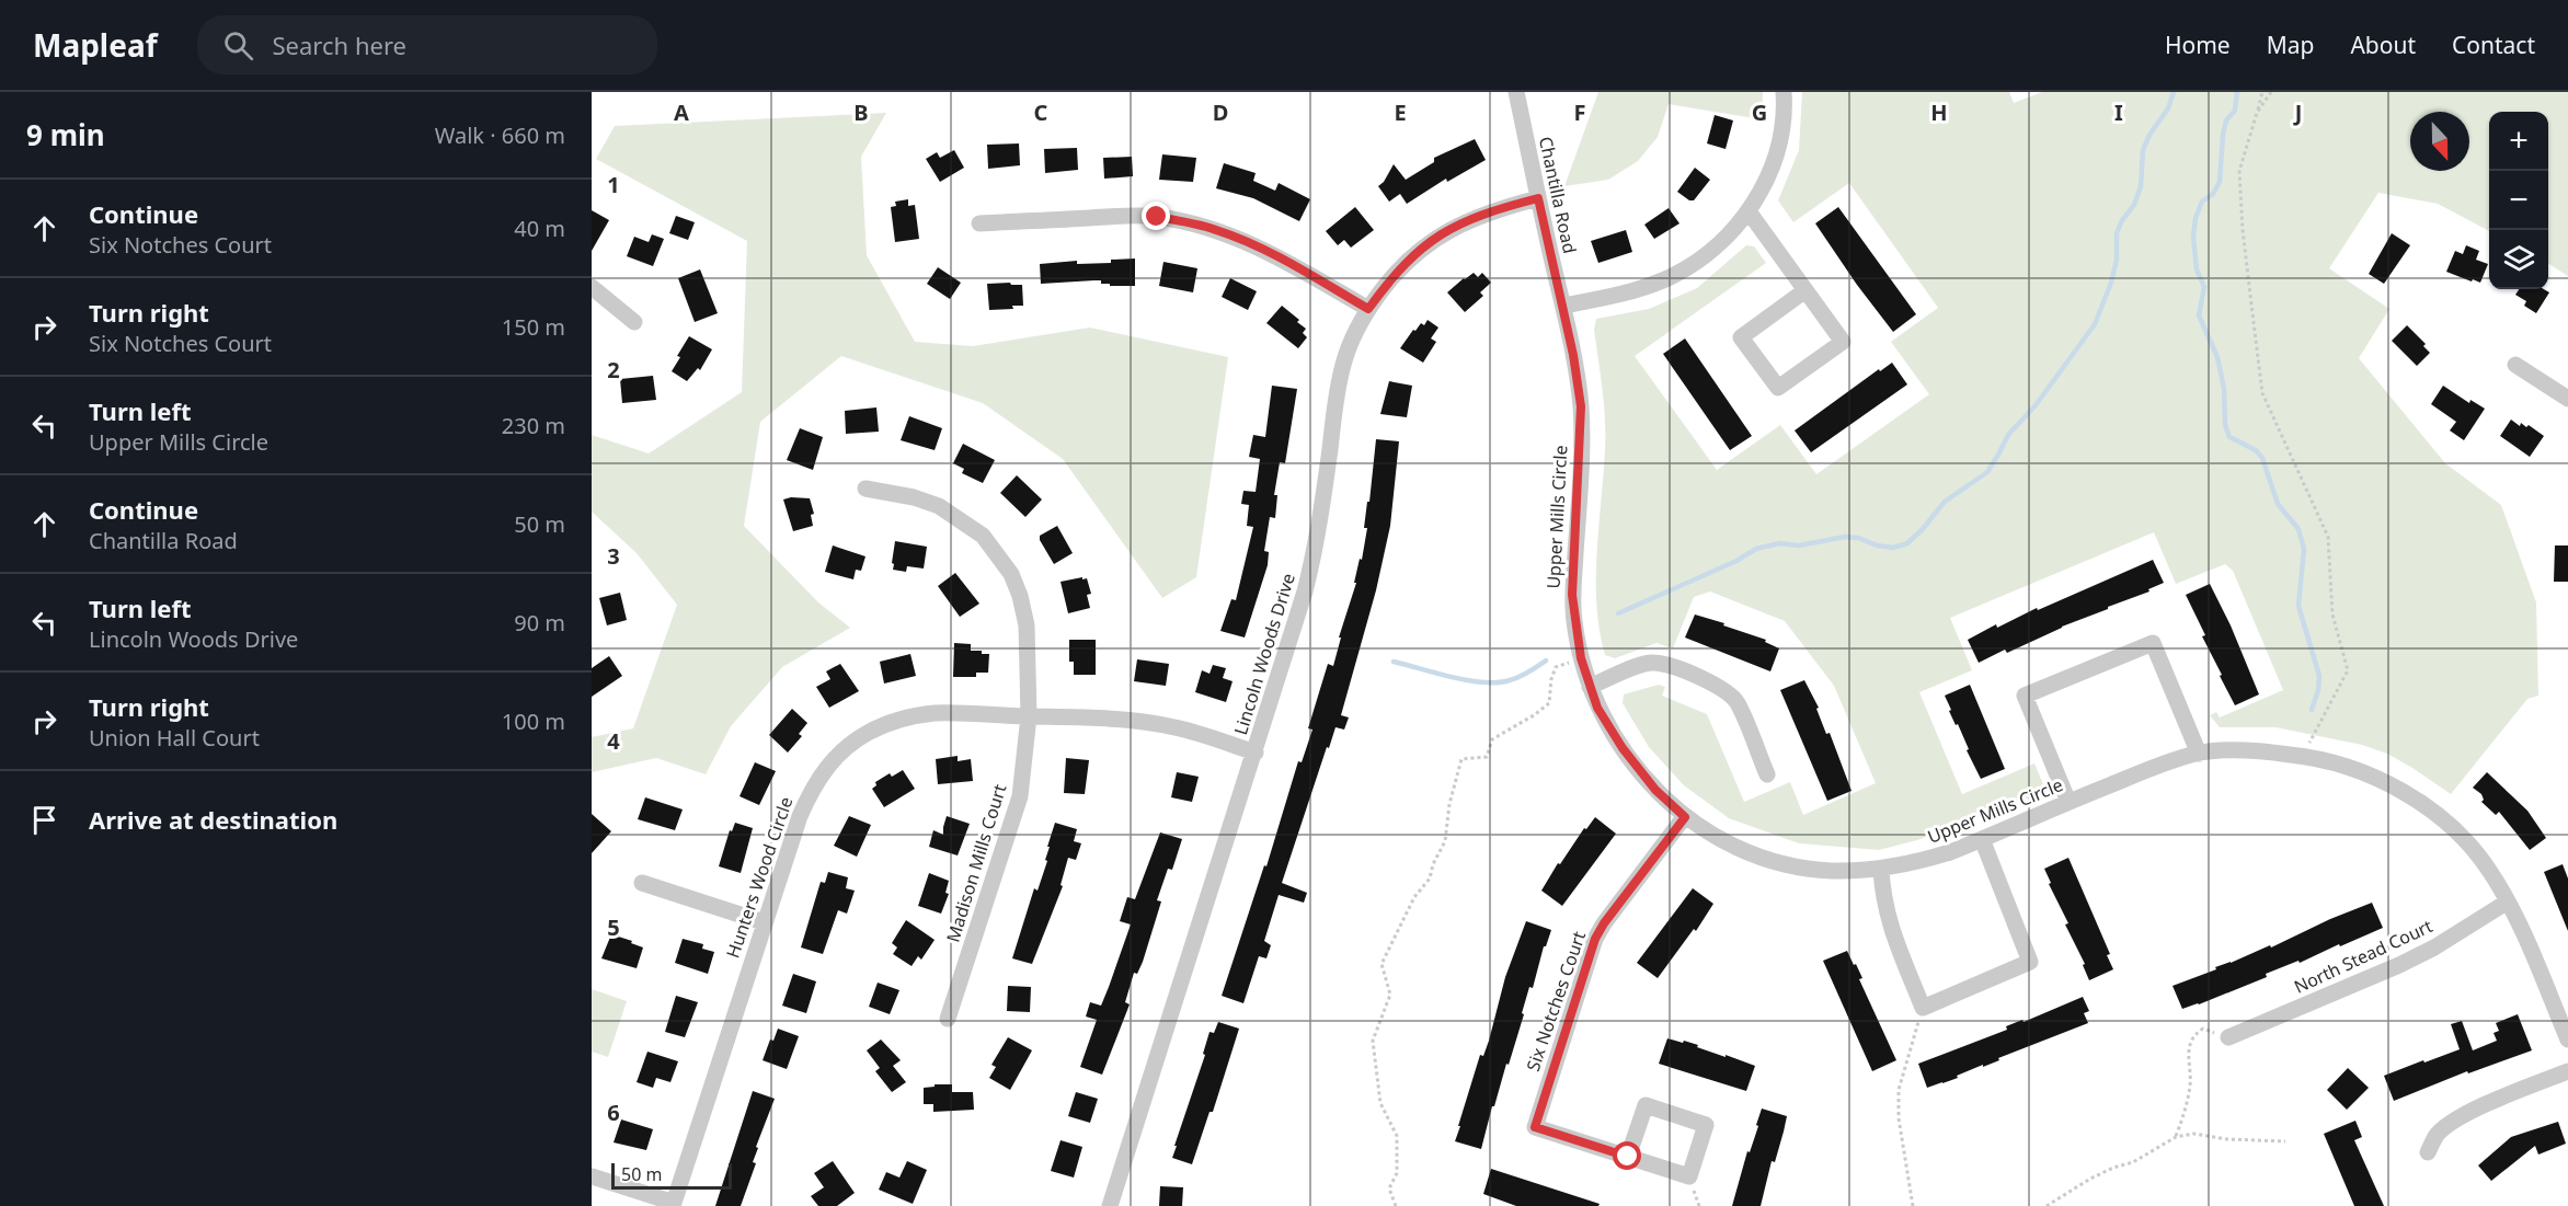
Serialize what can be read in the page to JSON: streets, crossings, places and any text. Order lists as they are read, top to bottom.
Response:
{
  "streets": {
    "street": [
      "Chantilla Road",
      "Upper Mills Circle",
      "Lincoln Woods Drive",
      "Madison Mills Court",
      "Hunters Wood Circle",
      "North Stead Court",
      "Six Notches Court"
    ]
  },
  "crossings": [
    ["Chantilla Road", "Upper Mills Circle"],
    ["Chantilla Road", "Lincoln Woods Drive"],
    ["Upper Mills Circle", "North Stead Court"],
    ["Upper Mills Circle", "Six Notches Court"],
    ["Lincoln Woods Drive", "Hunters Wood Circle"],
    ["Madison Mills Court", "Hunters Wood Circle"]
  ],
  "scale_bar": "50 m",
  "north": "bottom",
  "page": {
    "header": "Mapleaf",
    "search": "Search here",
    "nav": [
      "Home",
      "Map",
      "About",
      "Contact"
    ],
    "heading": ["9 min", "Walk · 660 m"],
    "map_buttons": ["+", "−"],
    "list": [
      ["Continue", "Six Notches Court", "40 m"],
      ["Turn right", "Six Notches Court", "150 m"],
      ["Turn left", "Upper Mills Circle", "230 m"],
      ["Continue", "Chantilla Road", "50 m"],
      ["Turn left", "Lincoln Woods Drive", "90 m"],
      ["Turn right", "Union Hall Court", "100 m"],
      "Arrive at destination"
    ],
    "scale": "50 m"
  },
  "grid": {
    "columns": [
      "A",
      "B",
      "C",
      "D",
      "E",
      "F",
      "G",
      "H",
      "I",
      "J"
    ],
    "rows": [
      "1",
      "2",
      "3",
      "4",
      "5",
      "6"
    ]
  }
}
